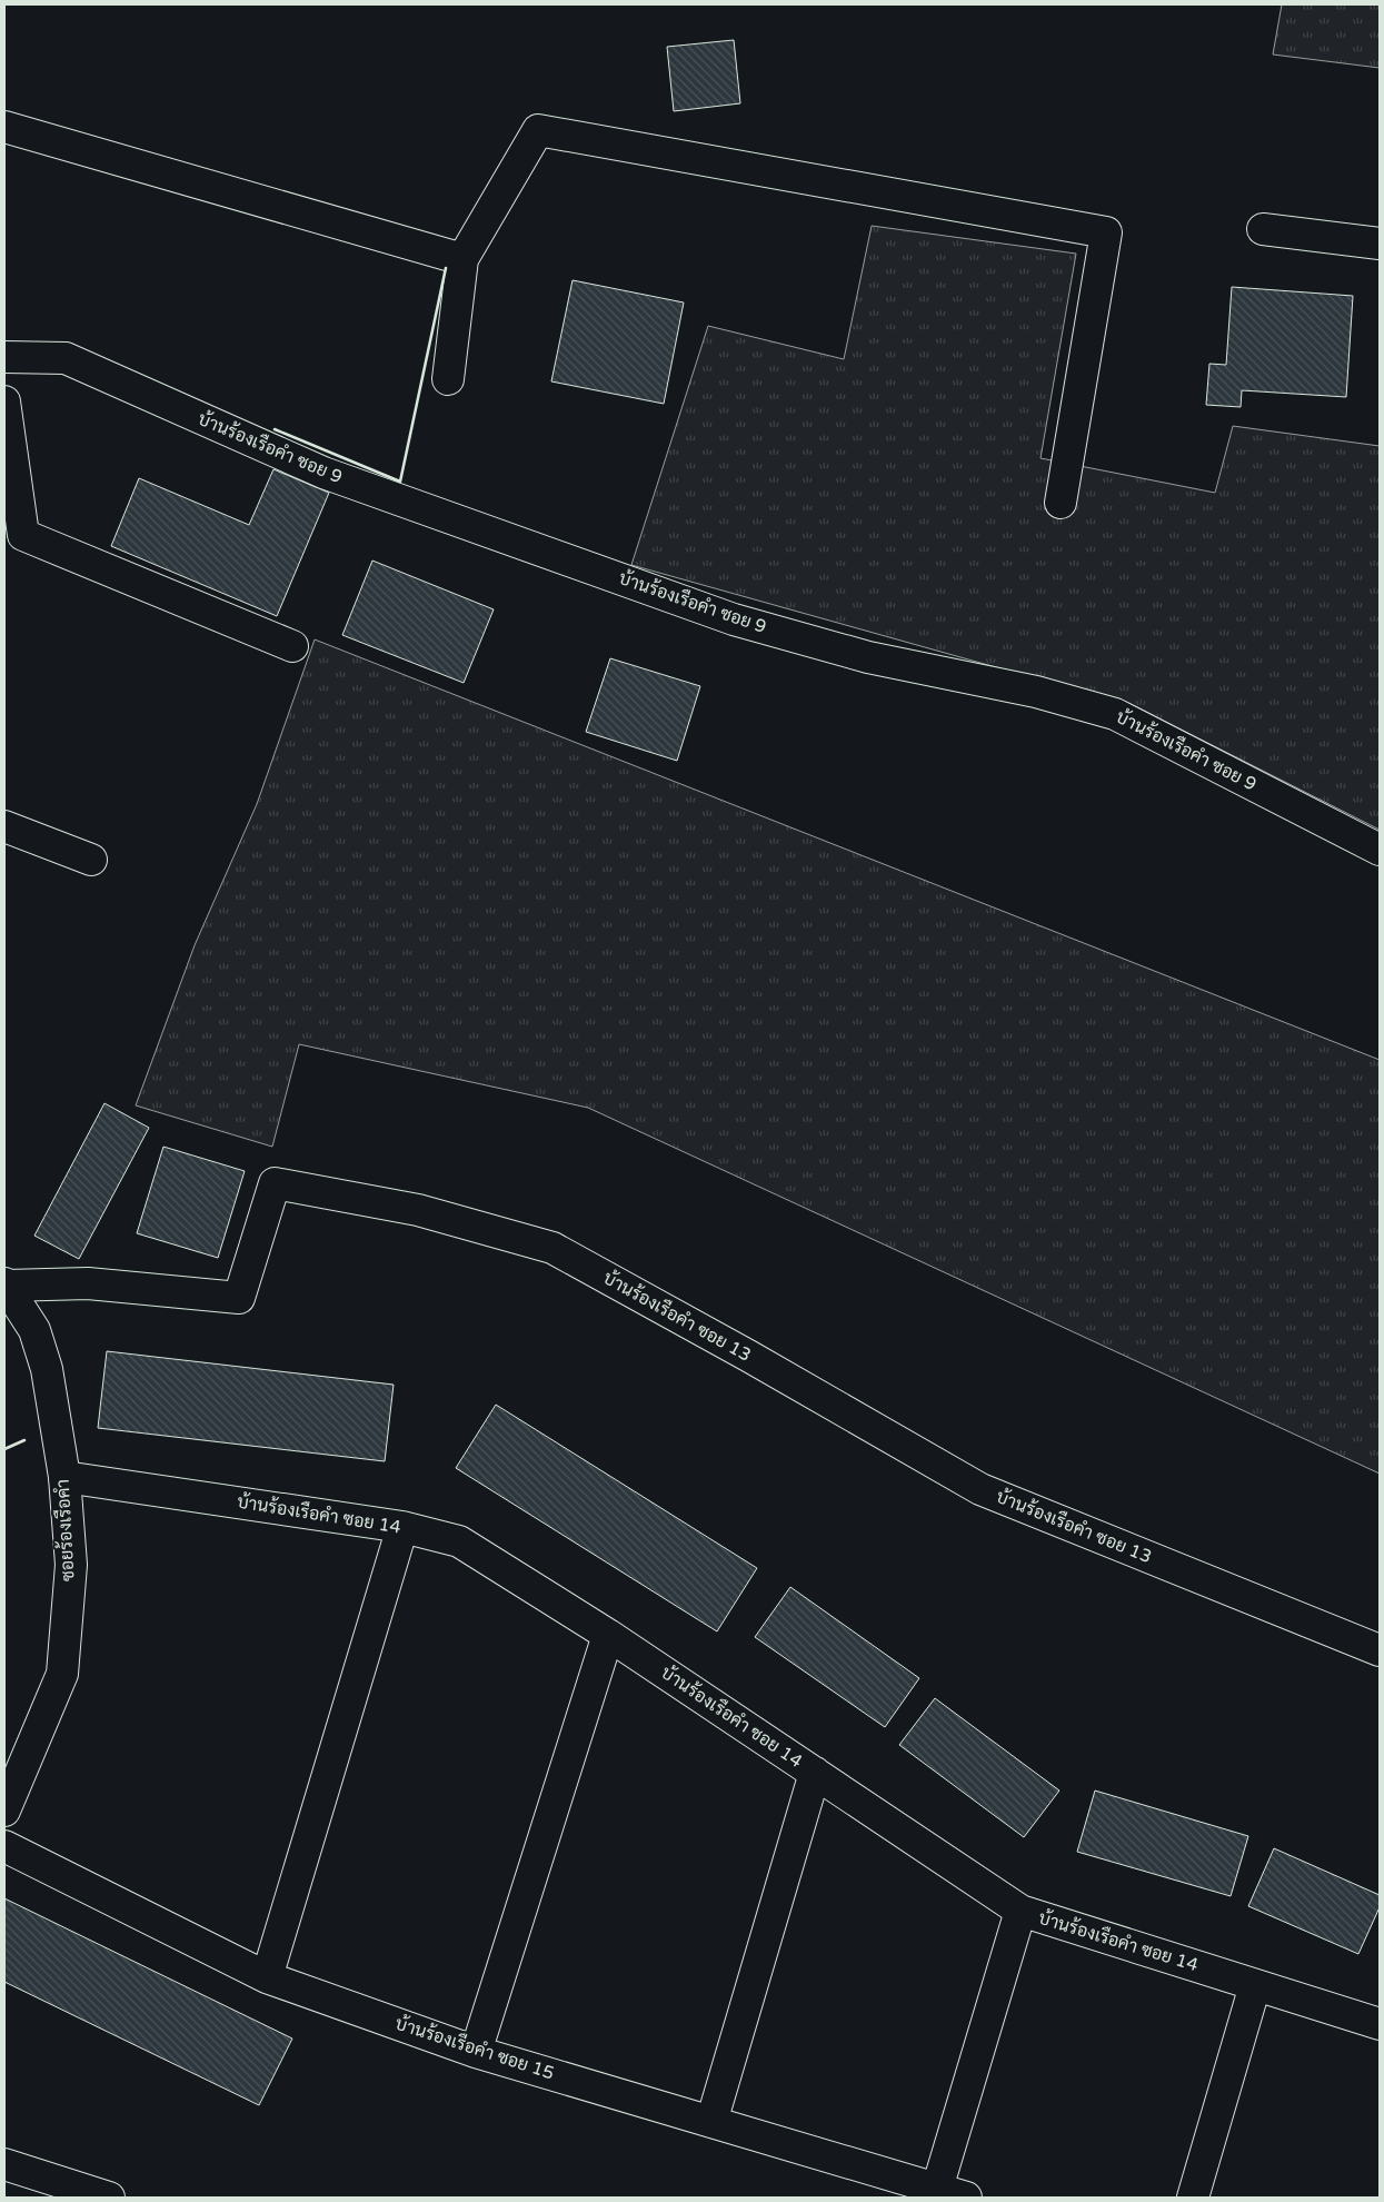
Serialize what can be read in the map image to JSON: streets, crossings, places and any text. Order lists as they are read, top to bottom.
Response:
{
  "streets": {
    "street": [
      "บ้านร้องเรือคำ ซอย 9",
      "บ้านร้องเรือคำ ซอย 13",
      "บ้านร้องเรือคำ ซอย 14",
      "ซอยร้องเรือคำ",
      "บ้านร้องเรือคำ ซอย 15"
    ]
  },
  "crossings": [
    ["บ้านร้องเรือคำ ซอย 13", "ซอยร้องเรือคำ"],
    ["บ้านร้องเรือคำ ซอย 14", "ซอยร้องเรือคำ"]
  ]
}
